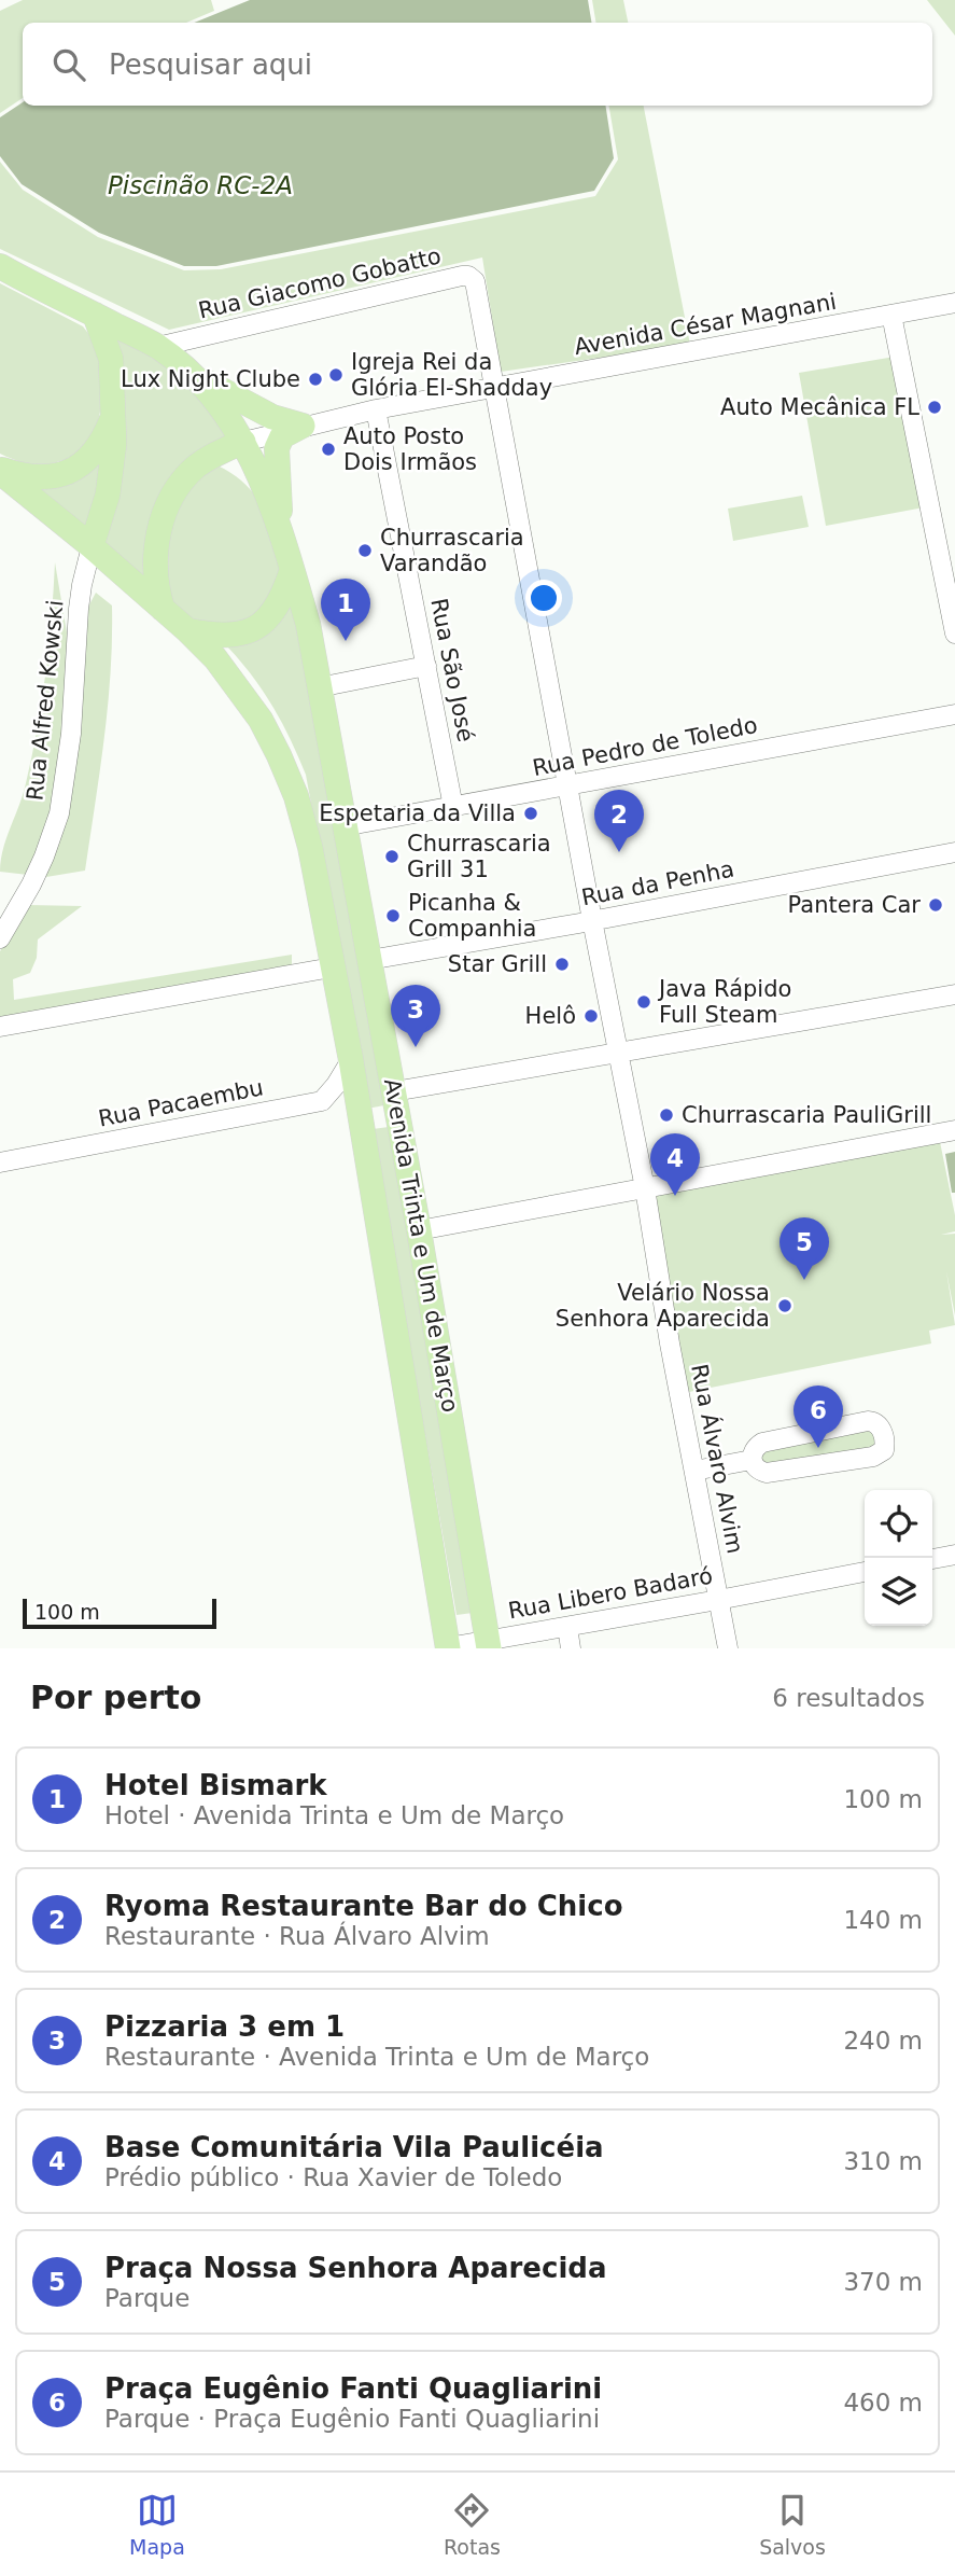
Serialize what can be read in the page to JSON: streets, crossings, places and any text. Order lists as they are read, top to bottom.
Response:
{
  "streets": {
    "main road": ["Avenida Trinta e Um de Março"],
    "street": [
      "Rua Giacomo Gobatto",
      "Avenida César Magnani",
      "Rua São José",
      "Rua Alfred Kowski",
      "Rua Pedro de Toledo",
      "Rua da Penha",
      "Rua Pacaembu",
      "Rua Álvaro Alvim",
      "Rua Libero Badaró"
    ]
  },
  "crossings": [
    ["Rua Giacomo Gobatto", "Avenida César Magnani"],
    ["Rua Giacomo Gobatto", "Avenida Trinta e Um de Março"],
    ["Rua Giacomo Gobatto", "Rua Álvaro Alvim"],
    ["Avenida César Magnani", "Rua São José"],
    ["Avenida César Magnani", "Avenida Trinta e Um de Março"],
    ["Avenida César Magnani", "Rua Álvaro Alvim"],
    ["Rua São José", "Rua Pedro de Toledo"],
    ["Rua Alfred Kowski", "Avenida Trinta e Um de Março"],
    ["Rua Pedro de Toledo", "Avenida Trinta e Um de Março"],
    ["Rua Pedro de Toledo", "Rua Álvaro Alvim"],
    ["Rua da Penha", "Avenida Trinta e Um de Março"],
    ["Rua da Penha", "Rua Álvaro Alvim"],
    ["Rua Pacaembu", "Avenida Trinta e Um de Março"],
    ["Avenida Trinta e Um de Março", "Rua Libero Badaró"],
    ["Rua Álvaro Alvim", "Rua Libero Badaró"]
  ],
  "water": ["Piscinão RC-2A"],
  "places": [
    "Igreja Rei da Glória El-Shadday",
    "Lux Night Clube",
    "Auto Mecânica FL",
    "Auto Posto Dois Irmãos",
    "Churrascaria Varandão",
    "Espetaria da Villa",
    "Churrascaria Grill 31",
    "Pantera Car",
    "Picanha & Companhia",
    "Star Grill",
    "Java Rápido Full Steam",
    "Helô",
    "Churrascaria PauliGrill",
    "Velário Nossa Senhora Aparecida"
  ],
  "scale_bar": "100 m",
  "page": {
    "search": "Pesquisar aqui",
    "pins": [
      "1",
      "2",
      "3",
      "4",
      "5",
      "6"
    ],
    "scale": "100 m",
    "heading": ["Por perto", "6 resultados"],
    "list": [
      {
        "mark": "1",
        "name": "Hotel Bismark",
        "note": "Hotel · Avenida Trinta e Um de Março",
        "value": "100 m"
      },
      {
        "mark": "2",
        "name": "Ryoma Restaurante Bar do Chico",
        "note": "Restaurante · Rua Álvaro Alvim",
        "value": "140 m"
      },
      {
        "mark": "3",
        "name": "Pizzaria 3 em 1",
        "note": "Restaurante · Avenida Trinta e Um de Março",
        "value": "240 m"
      },
      {
        "mark": "4",
        "name": "Base Comunitária Vila Paulicéia",
        "note": "Prédio público · Rua Xavier de Toledo",
        "value": "310 m"
      },
      {
        "mark": "5",
        "name": "Praça Nossa Senhora Aparecida",
        "note": "Parque",
        "value": "370 m"
      },
      {
        "mark": "6",
        "name": "Praça Eugênio Fanti Quagliarini",
        "note": "Parque · Praça Eugênio Fanti Quagliarini",
        "value": "460 m"
      }
    ],
    "nav": ["Mapa", "Rotas", "Salvos"]
  }
}
